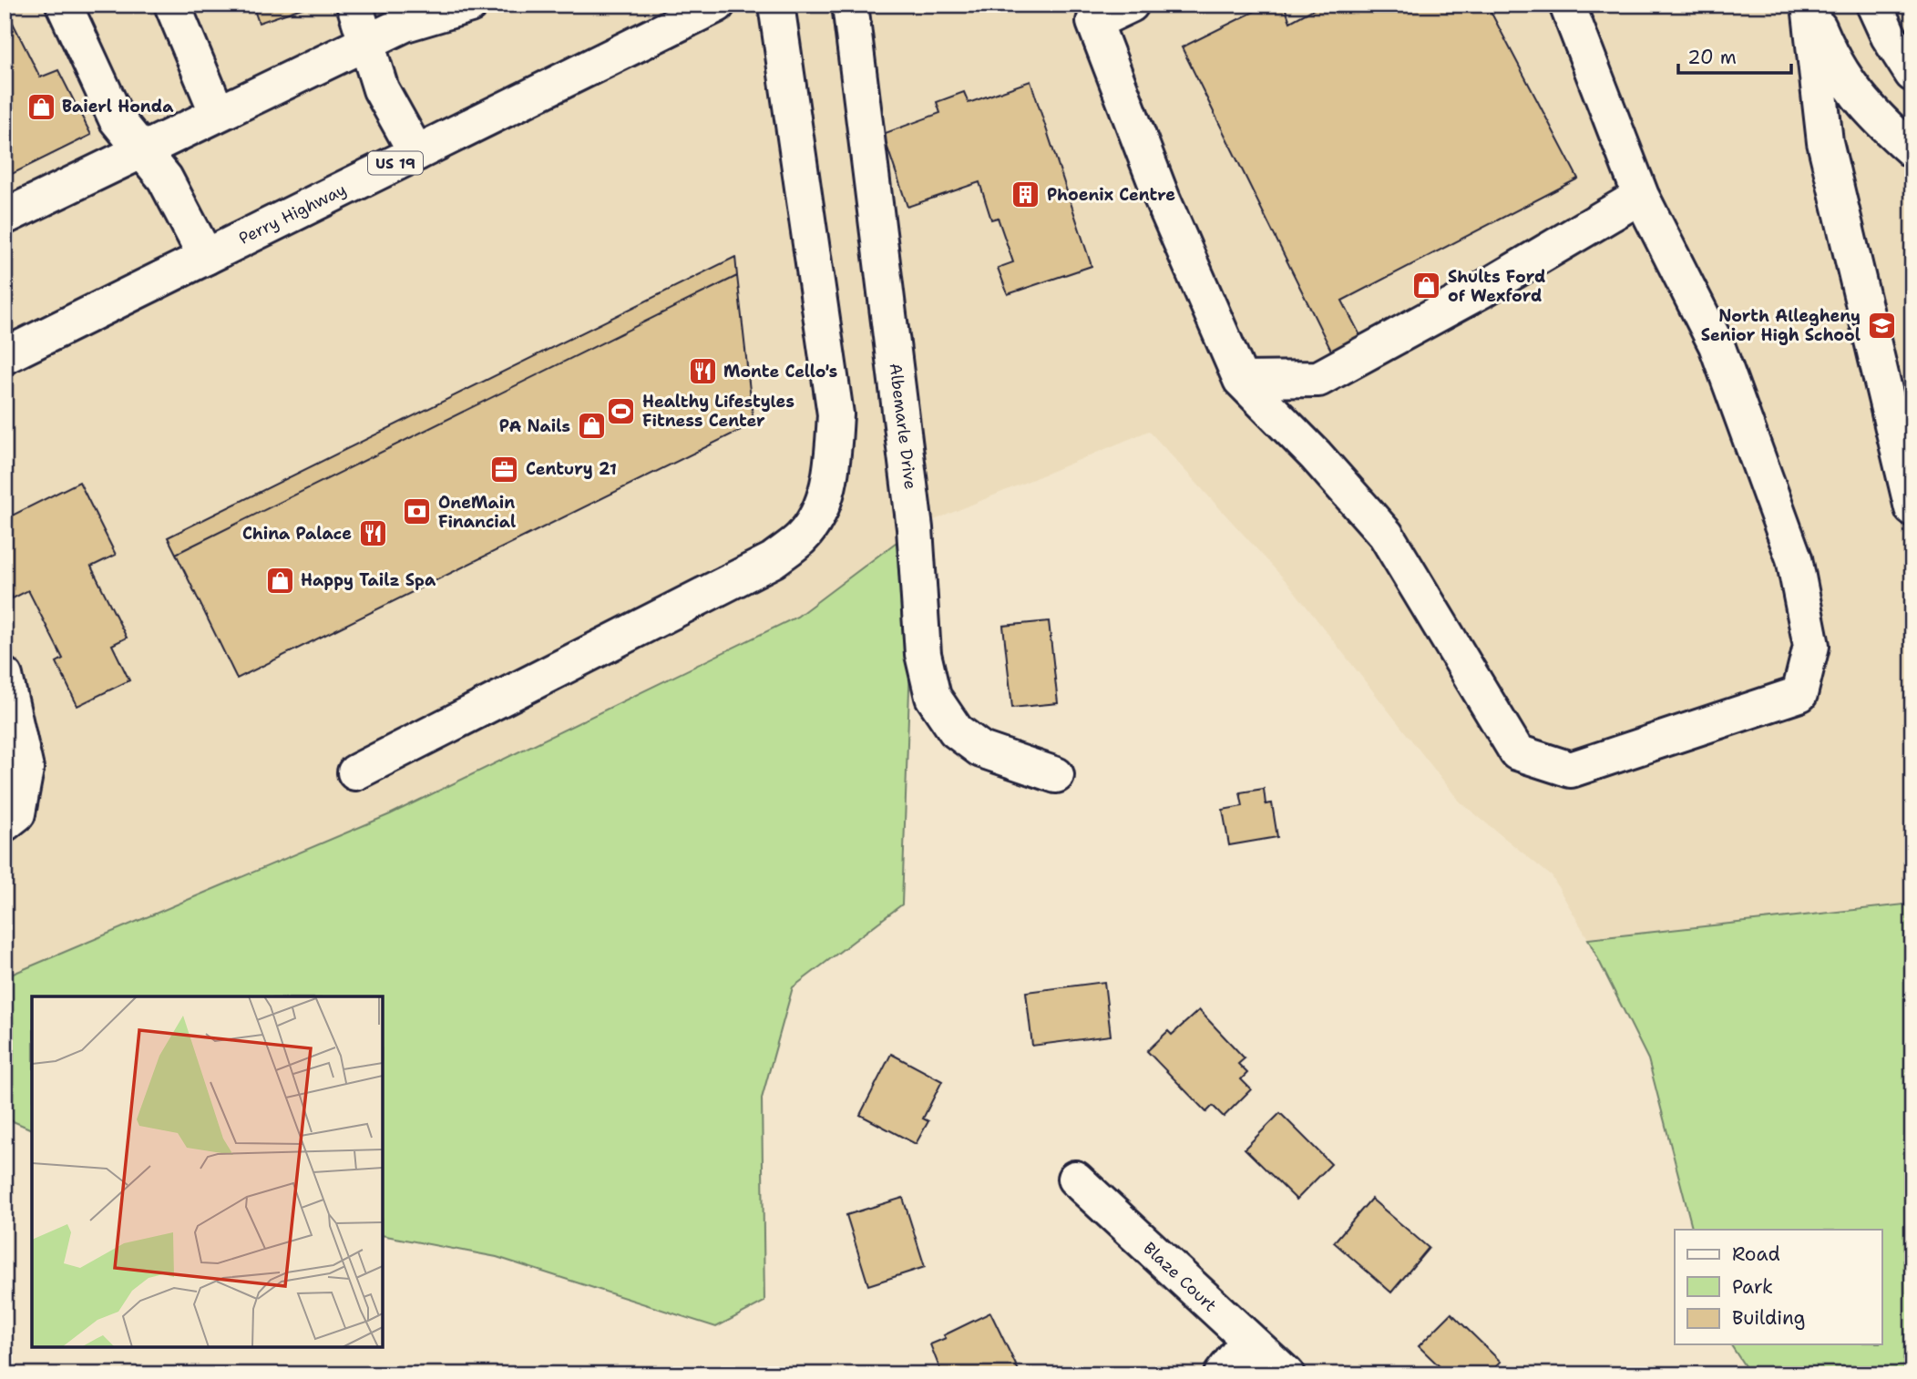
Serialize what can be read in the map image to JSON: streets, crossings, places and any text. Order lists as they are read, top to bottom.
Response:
{
  "streets": {
    "main road": [
      "US 19",
      "Perry Highway",
      "Albemarle Drive",
      "Blaze Court"
    ]
  },
  "places": {
    "shop": [
      "Baierl Honda",
      "Shults Ford of Wexford",
      "PA Nails",
      "Happy Tailz Spa"
    ],
    "building": ["Phoenix Centre"],
    "school or university": ["North Allegheny Senior High School"],
    "restaurant": ["Monte Cello's", "China Palace"],
    "sports": ["Healthy Lifestyles Fitness Center"],
    "office": ["Century 21"],
    "bank": ["OneMain Financial"]
  },
  "legend": ["Road", "Park", "Building"],
  "scale_bar": "20 m"
}
